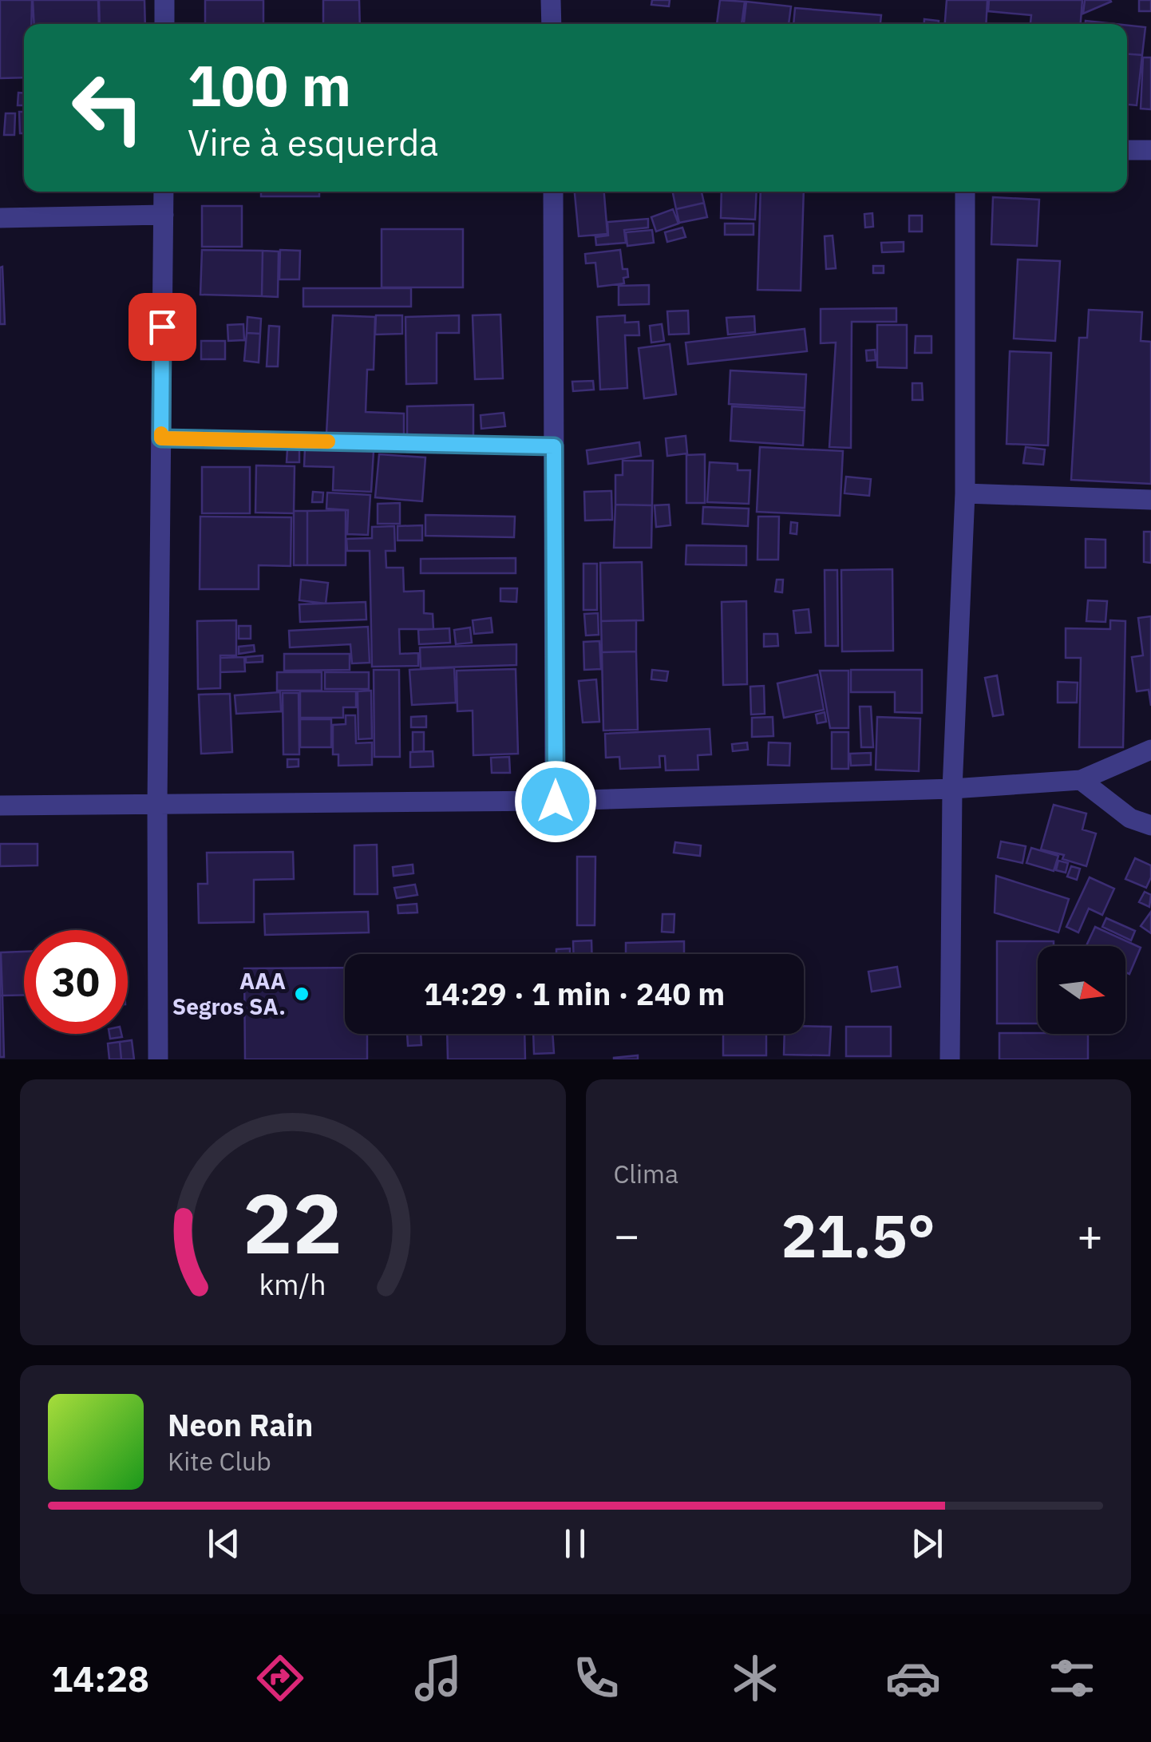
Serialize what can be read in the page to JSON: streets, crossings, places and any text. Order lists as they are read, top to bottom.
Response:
{
  "places": ["AAA Segros SA."],
  "north": "right",
  "page": {
    "turn": ["100 m", "Vire à esquerda"],
    "limit": "30",
    "trip": "14:29 · 1 min · 240 m",
    "tile": "Clima",
    "heat": ["−", "21.5°", "+"],
    "song": ["Neon Rain", "Kite Club"],
    "tabs": "14:28",
    "gauge": ["22", "km/h"]
  }
}
